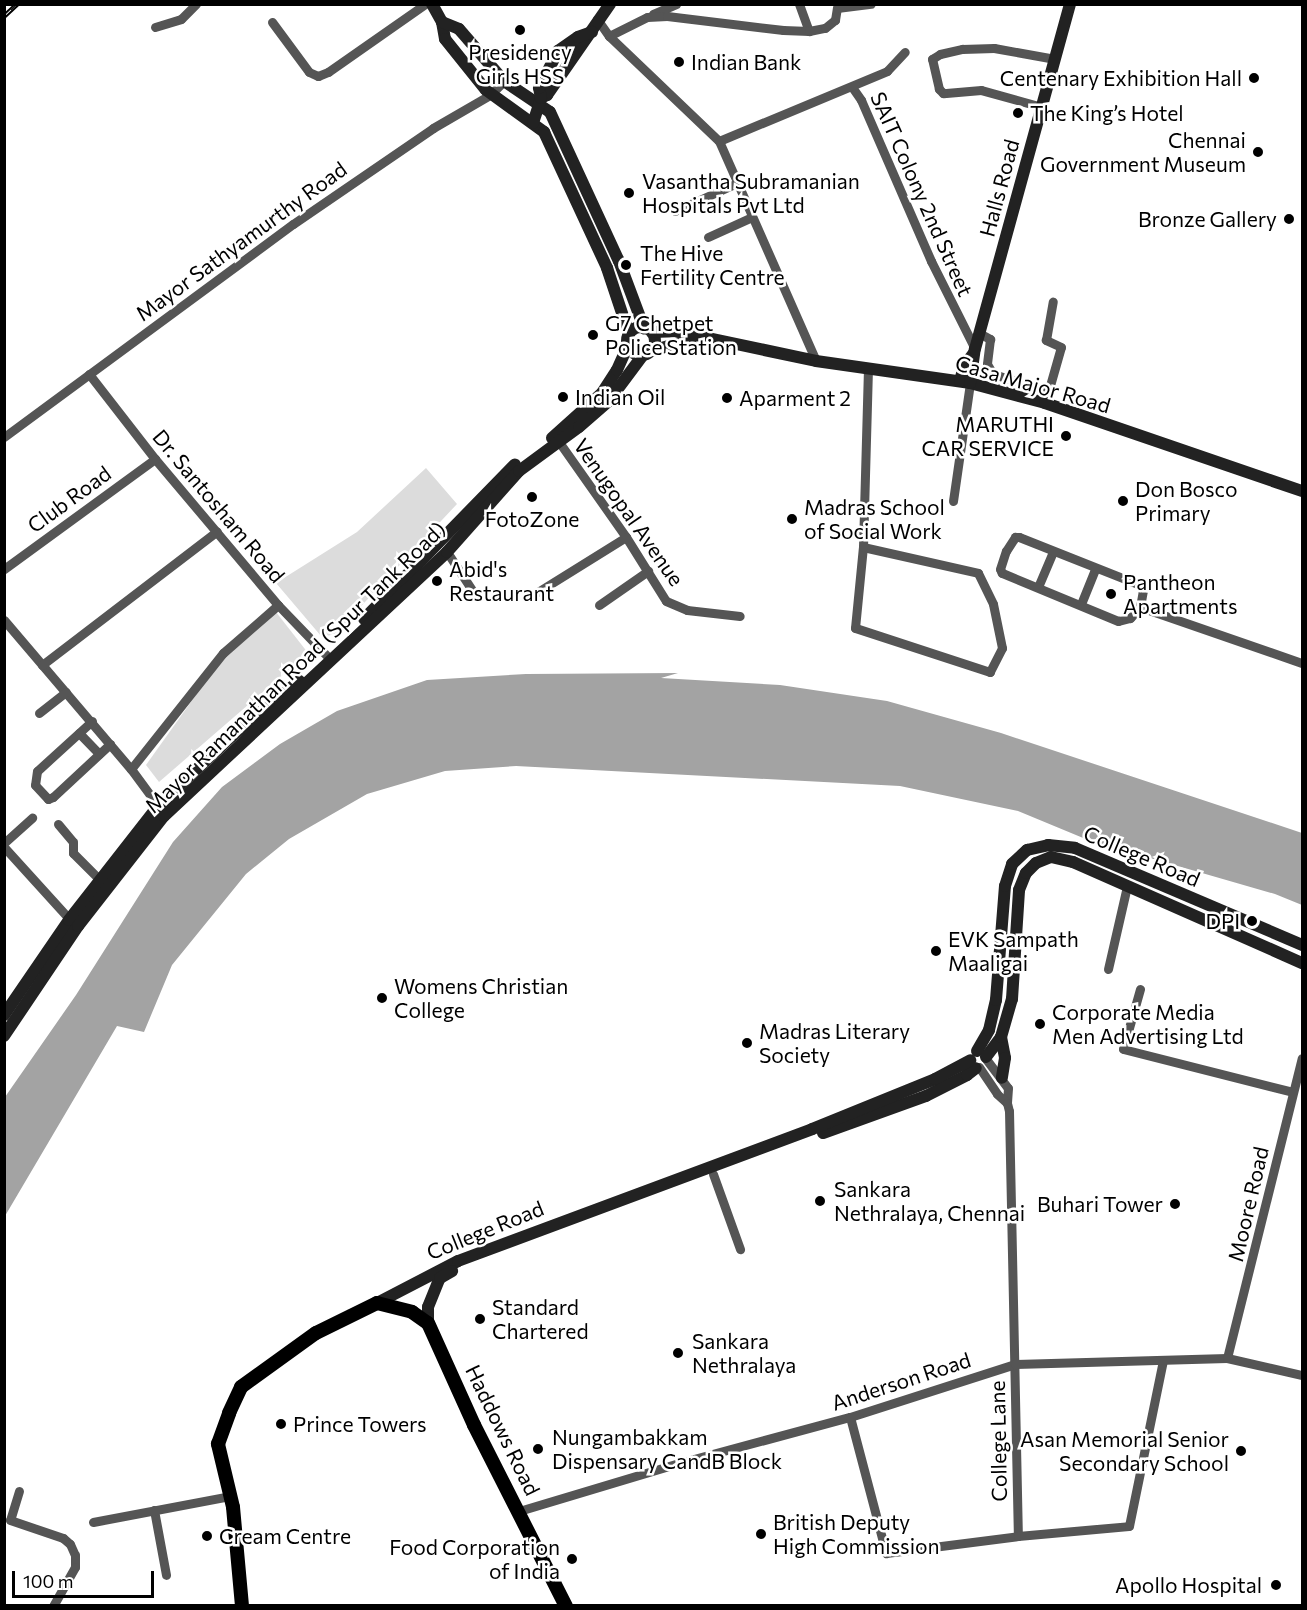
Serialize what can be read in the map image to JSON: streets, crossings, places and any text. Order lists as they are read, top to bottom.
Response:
{
  "streets": {
    "main road": [
      "Halls Road",
      "Casa Major Road",
      "Mayor Ramanathan Road (Spur Tank Road)",
      "College Road",
      "Haddows Road"
    ],
    "street": [
      "SAIT Colony 2nd Street",
      "Mayor Sathyamurthy Road",
      "Club Road",
      "Dr. Santosham Road",
      "Venugopal Avenue",
      "Moore Road",
      "Anderson Road",
      "College Lane"
    ]
  },
  "crossings": [
    ["Halls Road", "SAIT Colony 2nd Street"],
    ["Halls Road", "Casa Major Road"],
    ["Mayor Sathyamurthy Road", "Dr. Santosham Road"],
    ["Casa Major Road", "Mayor Ramanathan Road (Spur Tank Road)"],
    ["Club Road", "Dr. Santosham Road"],
    ["Dr. Santosham Road", "Mayor Ramanathan Road (Spur Tank Road)"],
    ["Venugopal Avenue", "Mayor Ramanathan Road (Spur Tank Road)"],
    ["College Road", "Haddows Road"],
    ["Moore Road", "Anderson Road"],
    ["Anderson Road", "Haddows Road"],
    ["Anderson Road", "College Lane"]
  ],
  "places": [
    "Presidency Girls HSS",
    "Indian Bank",
    "Centenary Exhibition Hall",
    "The King’s Hotel",
    "Chennai Government Museum",
    "Vasantha Subramanian Hospitals Pvt Ltd",
    "Bronze Gallery",
    "The Hive Fertility Centre",
    "G7 Chetpet Police Station",
    "Indian Oil",
    "Aparment 2",
    "MARUTHI CAR SERVICE",
    "FotoZone",
    "Don Bosco Primary",
    "Madras School of Social Work",
    "Abid's Restaurant",
    "Pantheon Apartments",
    "DPI",
    "EVK Sampath Maaligai",
    "Womens Christian College",
    "Corporate Media Men Advertising Ltd",
    "Madras Literary Society",
    "Sankara Nethralaya, Chennai",
    "Buhari Tower",
    "Standard Chartered",
    "Sankara Nethralaya",
    "Prince Towers",
    "Nungambakkam Dispensary CandB Block",
    "Asan Memorial Senior Secondary School",
    "British Deputy High Commission",
    "Cream Centre",
    "Food Corporation of India",
    "Apollo Hospital"
  ],
  "scale_bar": "100 m"
}
